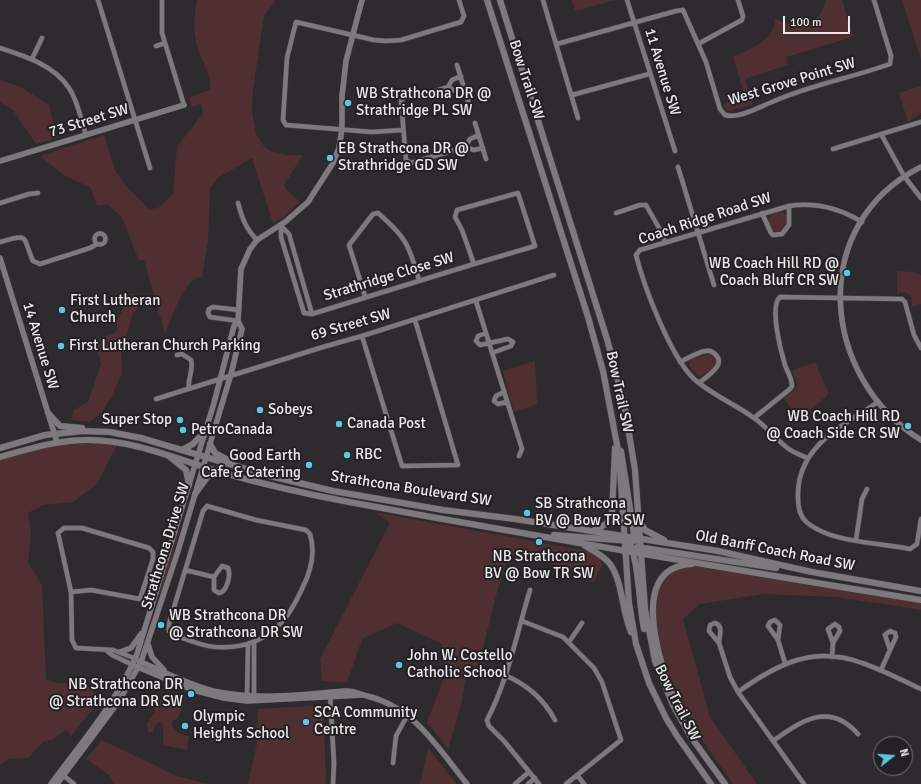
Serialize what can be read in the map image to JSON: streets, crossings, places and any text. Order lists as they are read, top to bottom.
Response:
{
  "streets": {
    "main road": ["Bow Trail SW", "Strathcona Boulevard SW", "Old Banff Coach Road SW"],
    "street": [
      "11 Avenue SW",
      "West Grove Point SW",
      "73 Street SW",
      "Coach Ridge Road SW",
      "Strathridge Close SW",
      "69 Street SW",
      "14 Avenue SW",
      "Strathcona Drive SW"
    ]
  },
  "crossings": [
    ["11 Avenue SW", "West Grove Point SW"],
    ["Bow Trail SW", "Strathcona Boulevard SW"],
    ["Bow Trail SW", "Old Banff Coach Road SW"],
    ["69 Street SW", "Strathcona Drive SW"],
    ["14 Avenue SW", "Strathcona Boulevard SW"],
    ["Strathcona Boulevard SW", "Strathcona Drive SW"],
    ["Strathcona Boulevard SW", "Old Banff Coach Road SW"]
  ],
  "places": [
    "WB Strathcona DR @ Strathridge PL SW",
    "EB Strathcona DR @ Strathridge GD SW",
    "WB Coach Hill RD @ Coach Bluff CR SW",
    "First Lutheran Church",
    "First Lutheran Church Parking",
    "Sobeys",
    "Super Stop",
    "Canada Post",
    "WB Coach Hill RD @ Coach Side CR SW",
    "PetroCanada",
    "RBC",
    "Good Earth Cafe & Catering",
    "SB Strathcona BV @ Bow TR SW",
    "NB Strathcona BV @ Bow TR SW",
    "WB Strathcona DR @ Strathcona DR SW",
    "John W. Costello Catholic School",
    "NB Strathcona DR @ Strathcona DR SW",
    "SCA Community Centre",
    "Olympic Heights School"
  ],
  "scale_bar": "100 m",
  "north": "right"
}
